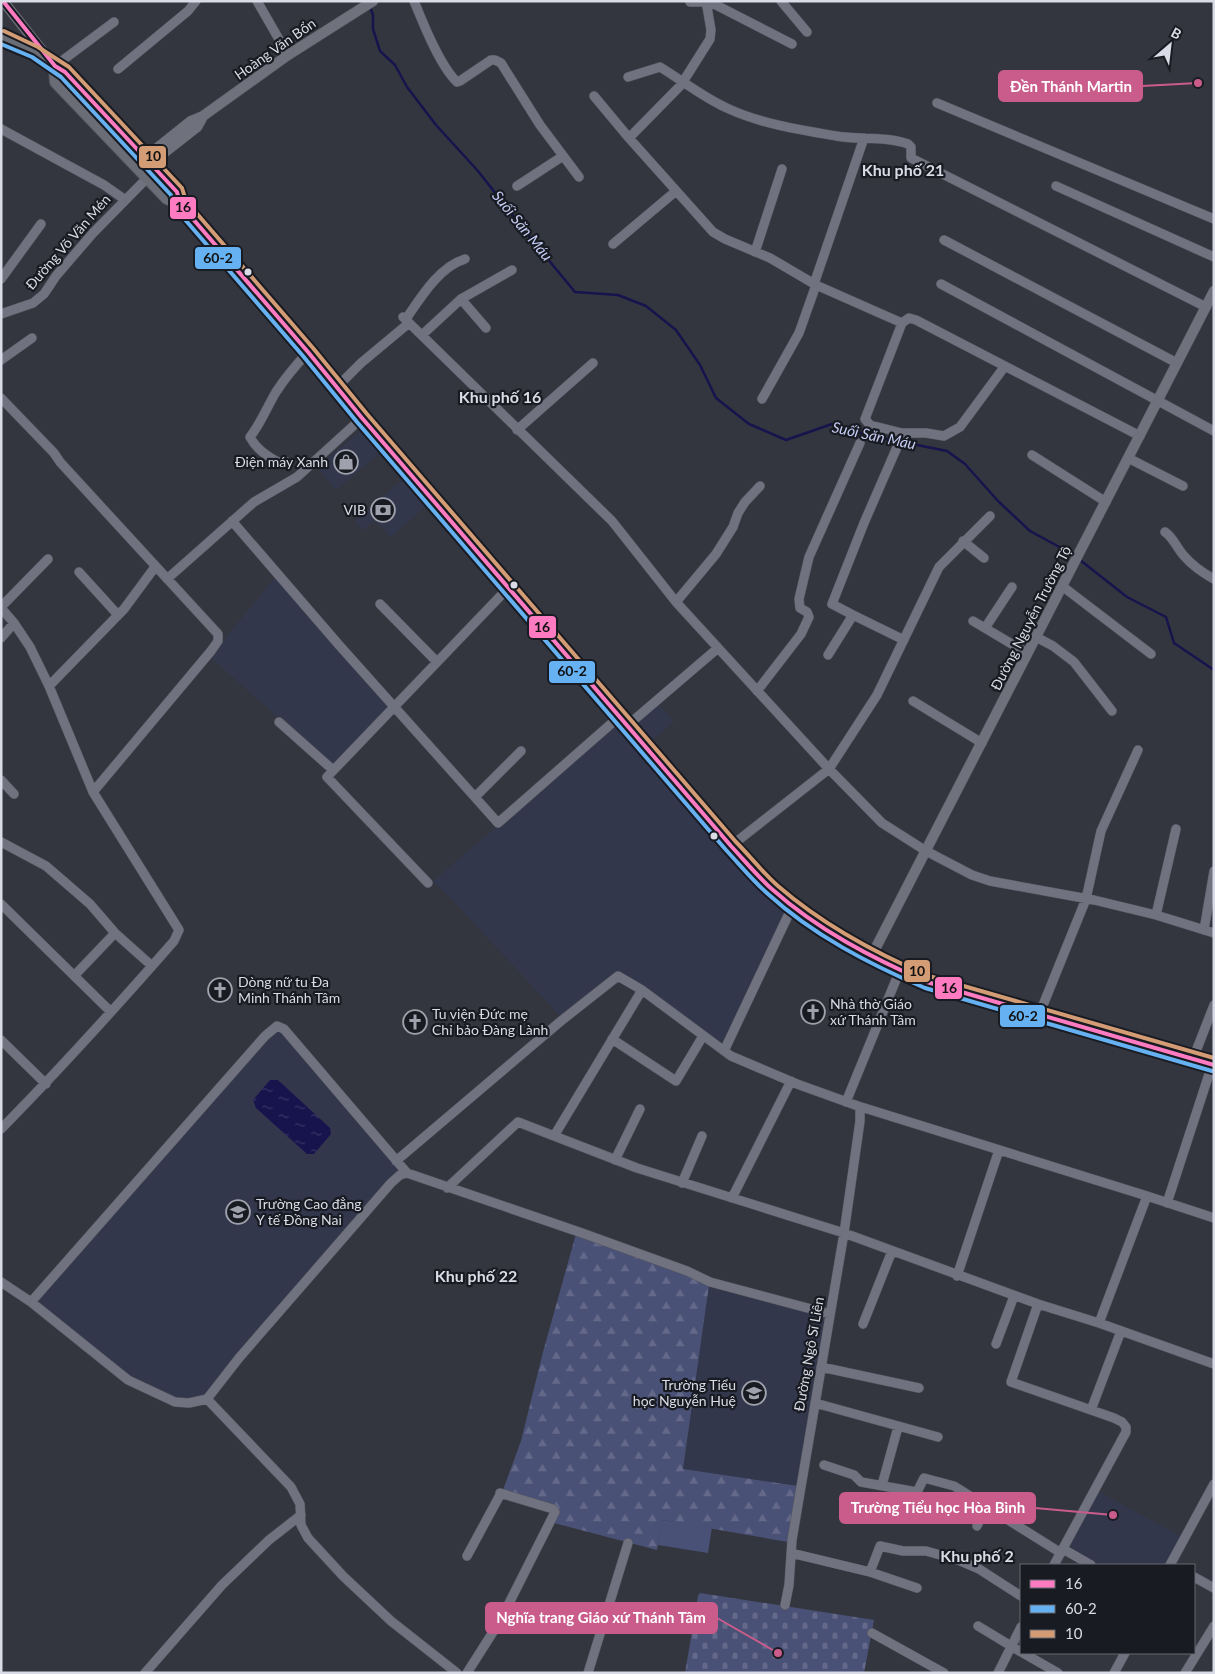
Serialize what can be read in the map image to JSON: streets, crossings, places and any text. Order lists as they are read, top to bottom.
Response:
{
  "streets": {
    "main road": ["Hoàng Văn Bổn", "Đường Nguyễn Trường Tộ"],
    "street": ["Đường Võ Văn Mén", "Đường Ngô Sĩ Liên"]
  },
  "crossings": [
    ["Hoàng Văn Bổn", "Đường Võ Văn Mén"]
  ],
  "districts": [
    "Khu phố 21",
    "Khu phố 16",
    "Khu phố 22",
    "Khu phố 2"
  ],
  "water": ["Suối Săn Máu"],
  "places": {
    "other": ["Đền Thánh Martin", "Trường Tiểu học Hòa Bình", "Nghĩa trang Giáo xứ Thánh Tâm"],
    "shop": ["Điện máy Xanh"],
    "bank": ["VIB"],
    "church": ["Dòng nữ tu Đa Minh Thánh Tâm", "Nhà thờ Giáo xứ Thánh Tâm", "Tu viện Đức mẹ Chỉ bảo Đàng Lành"],
    "school or university": ["Trường Cao đẳng Y tế Đồng Nai", "Trường Tiểu học Nguyễn Huệ"]
  },
  "lines": ["transit line 16", "transit line 10", "transit line 60-2"],
  "legend": ["16", "60-2", "10"],
  "north": "top right"
}
